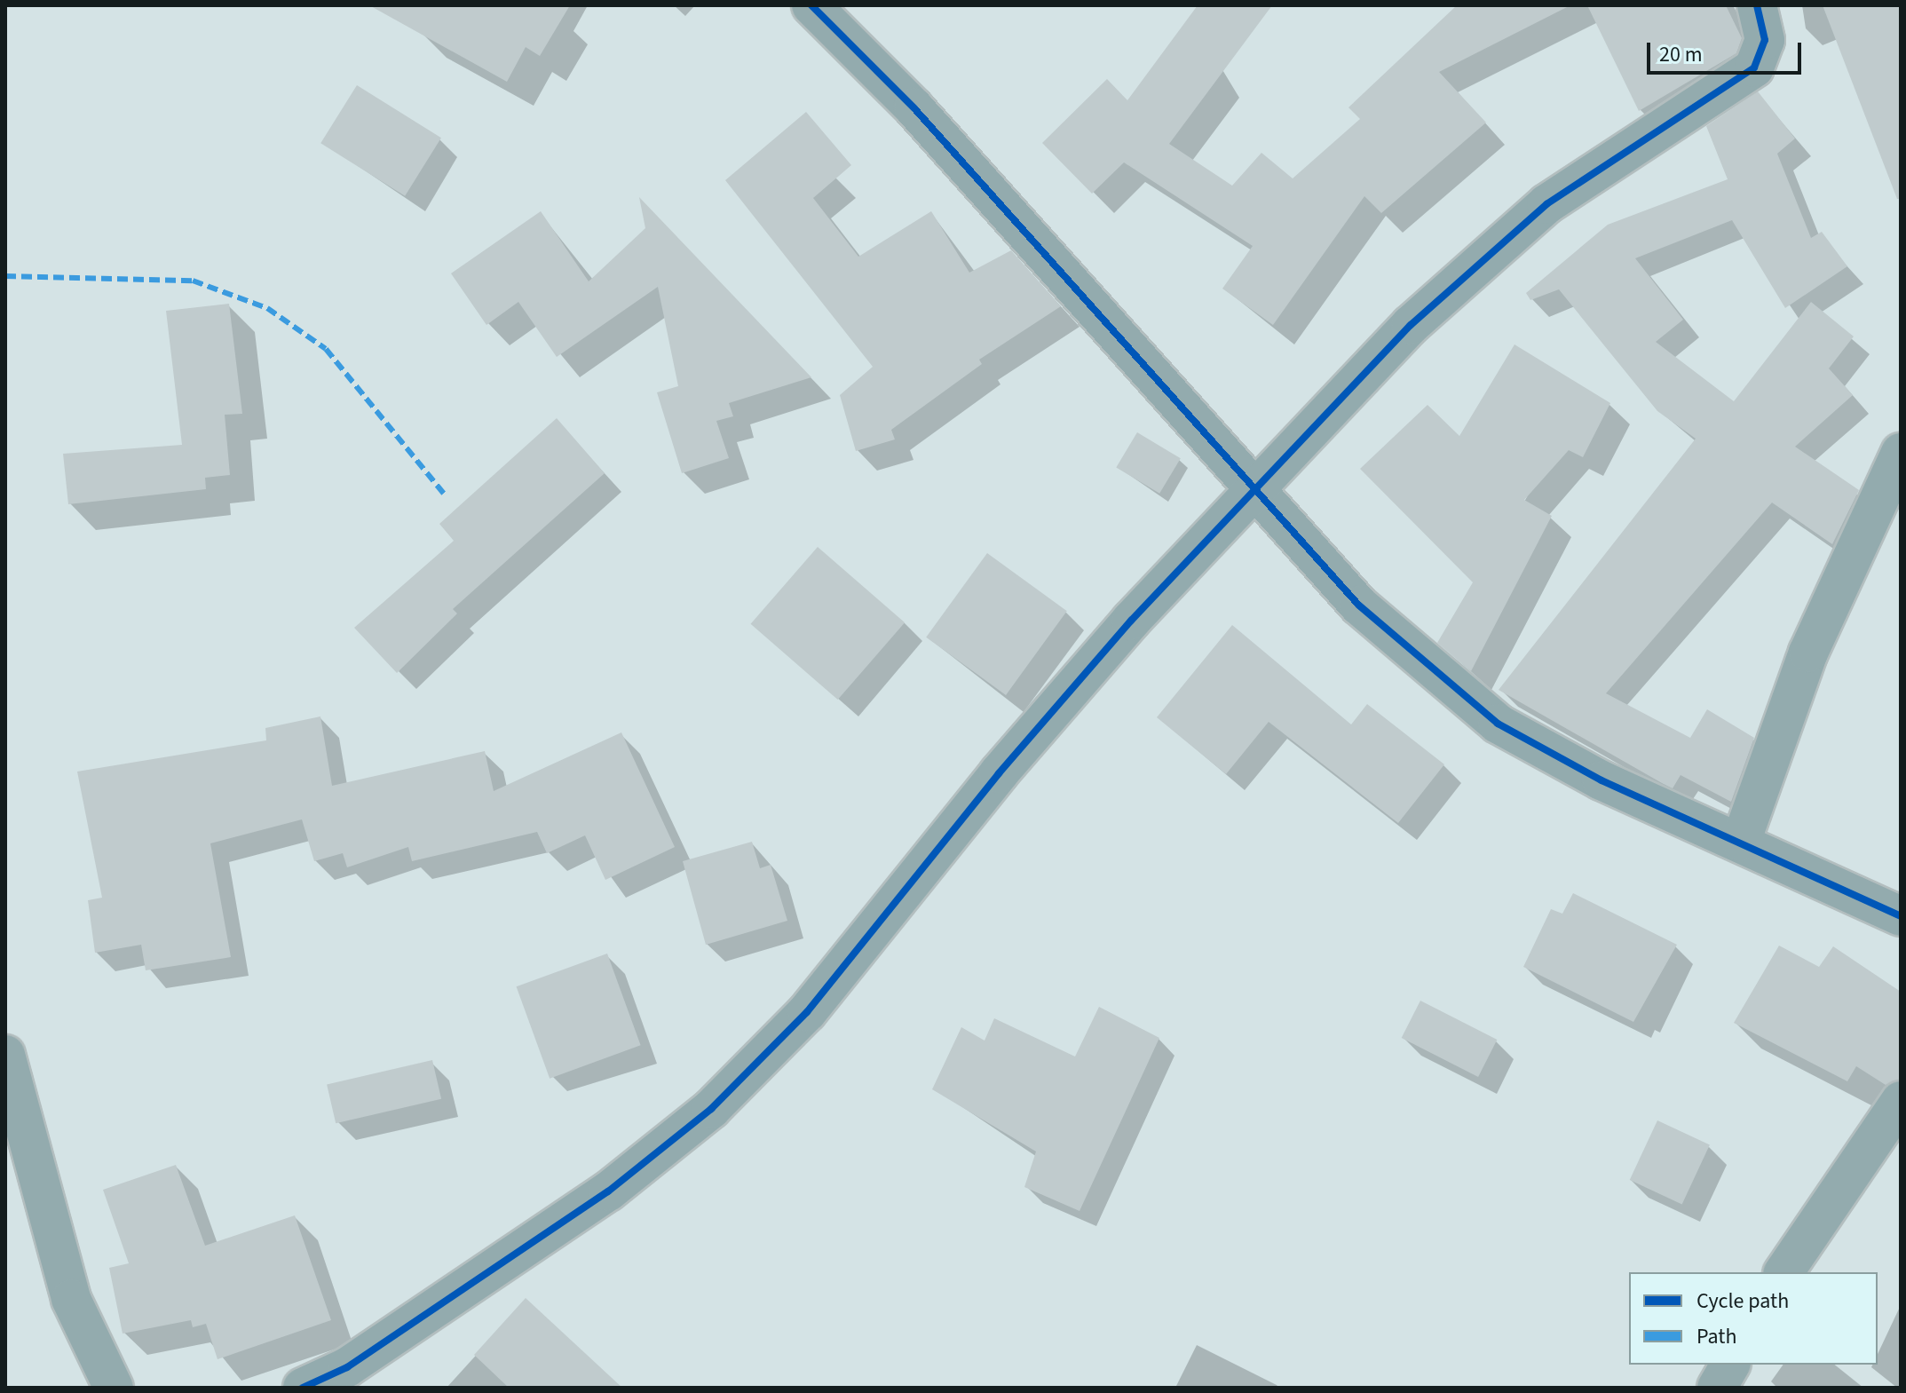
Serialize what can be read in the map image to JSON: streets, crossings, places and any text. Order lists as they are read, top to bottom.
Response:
{
  "legend": ["Cycle path", "Path"],
  "scale_bar": "20 m"
}
